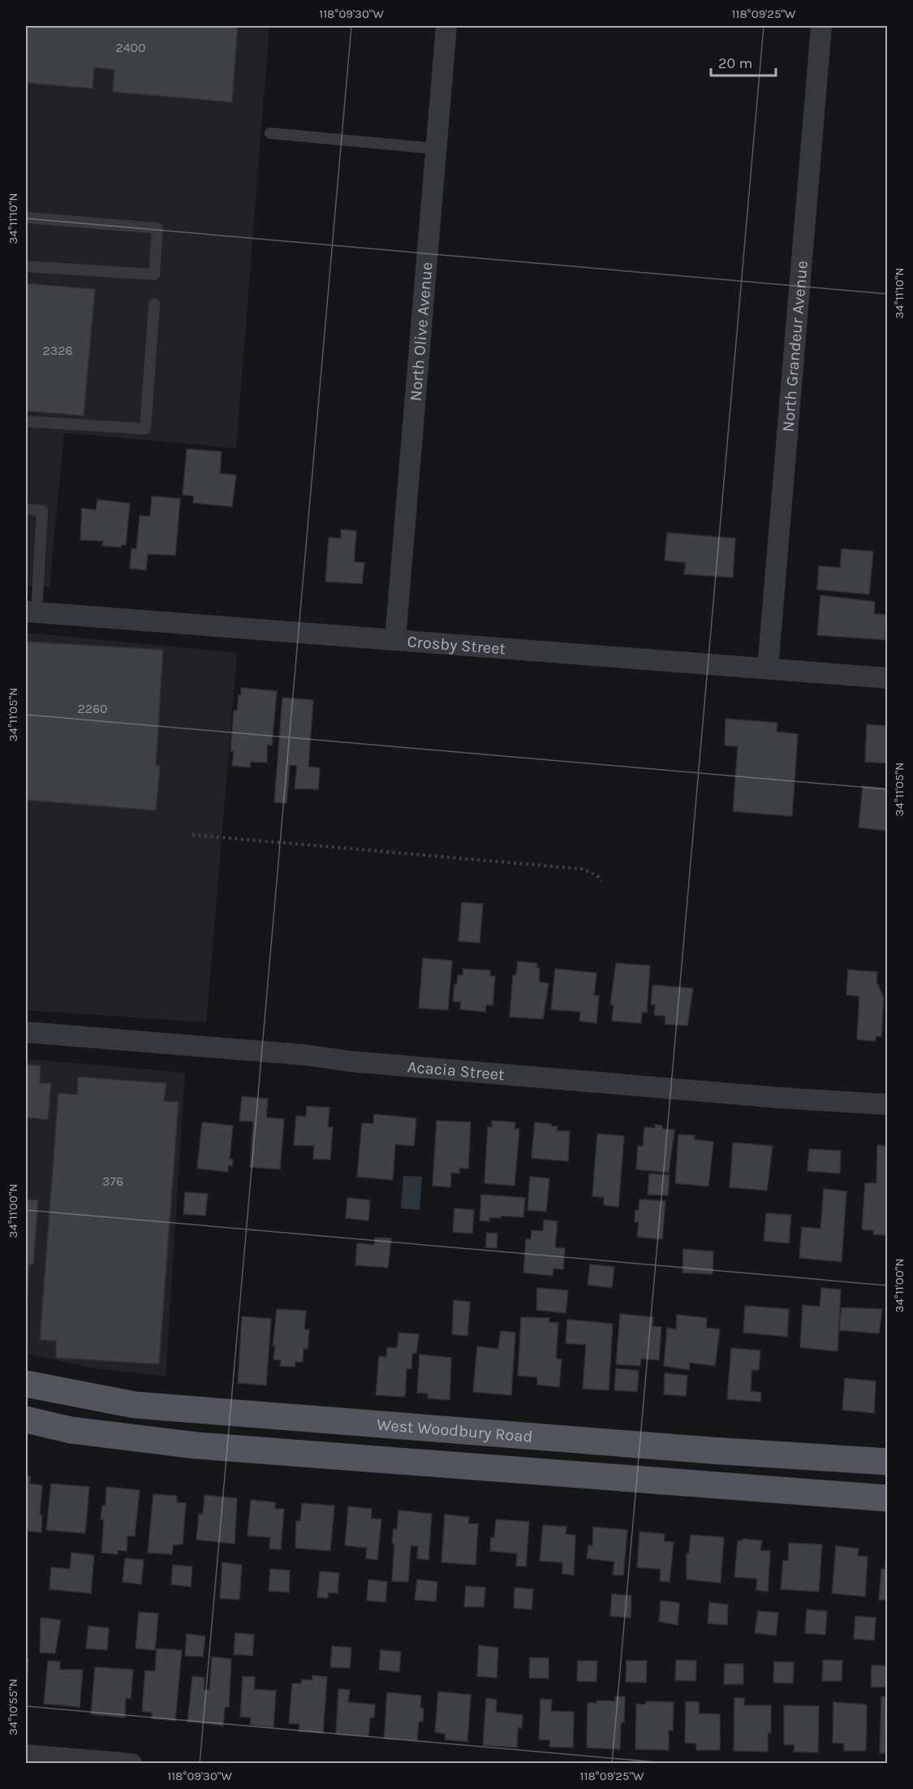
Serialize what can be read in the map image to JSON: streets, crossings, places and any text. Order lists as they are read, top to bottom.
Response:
{
  "streets": {
    "main road": ["West Woodbury Road"],
    "street": [
      "North Olive Avenue",
      "North Grandeur Avenue",
      "Crosby Street",
      "Acacia Street"
    ]
  },
  "crossings": [
    ["North Olive Avenue", "Crosby Street"],
    ["North Grandeur Avenue", "Crosby Street"]
  ],
  "house_numbers": [
    "2400",
    "2326",
    "2260",
    "376"
  ],
  "scale_bar": "20 m",
  "coordinates": [
    "118°09'30\"W",
    "118°09'25\"W",
    "34°11'10\"N",
    "34°11'05\"N",
    "34°11'00\"N",
    "34°10'55\"N"
  ]
}
